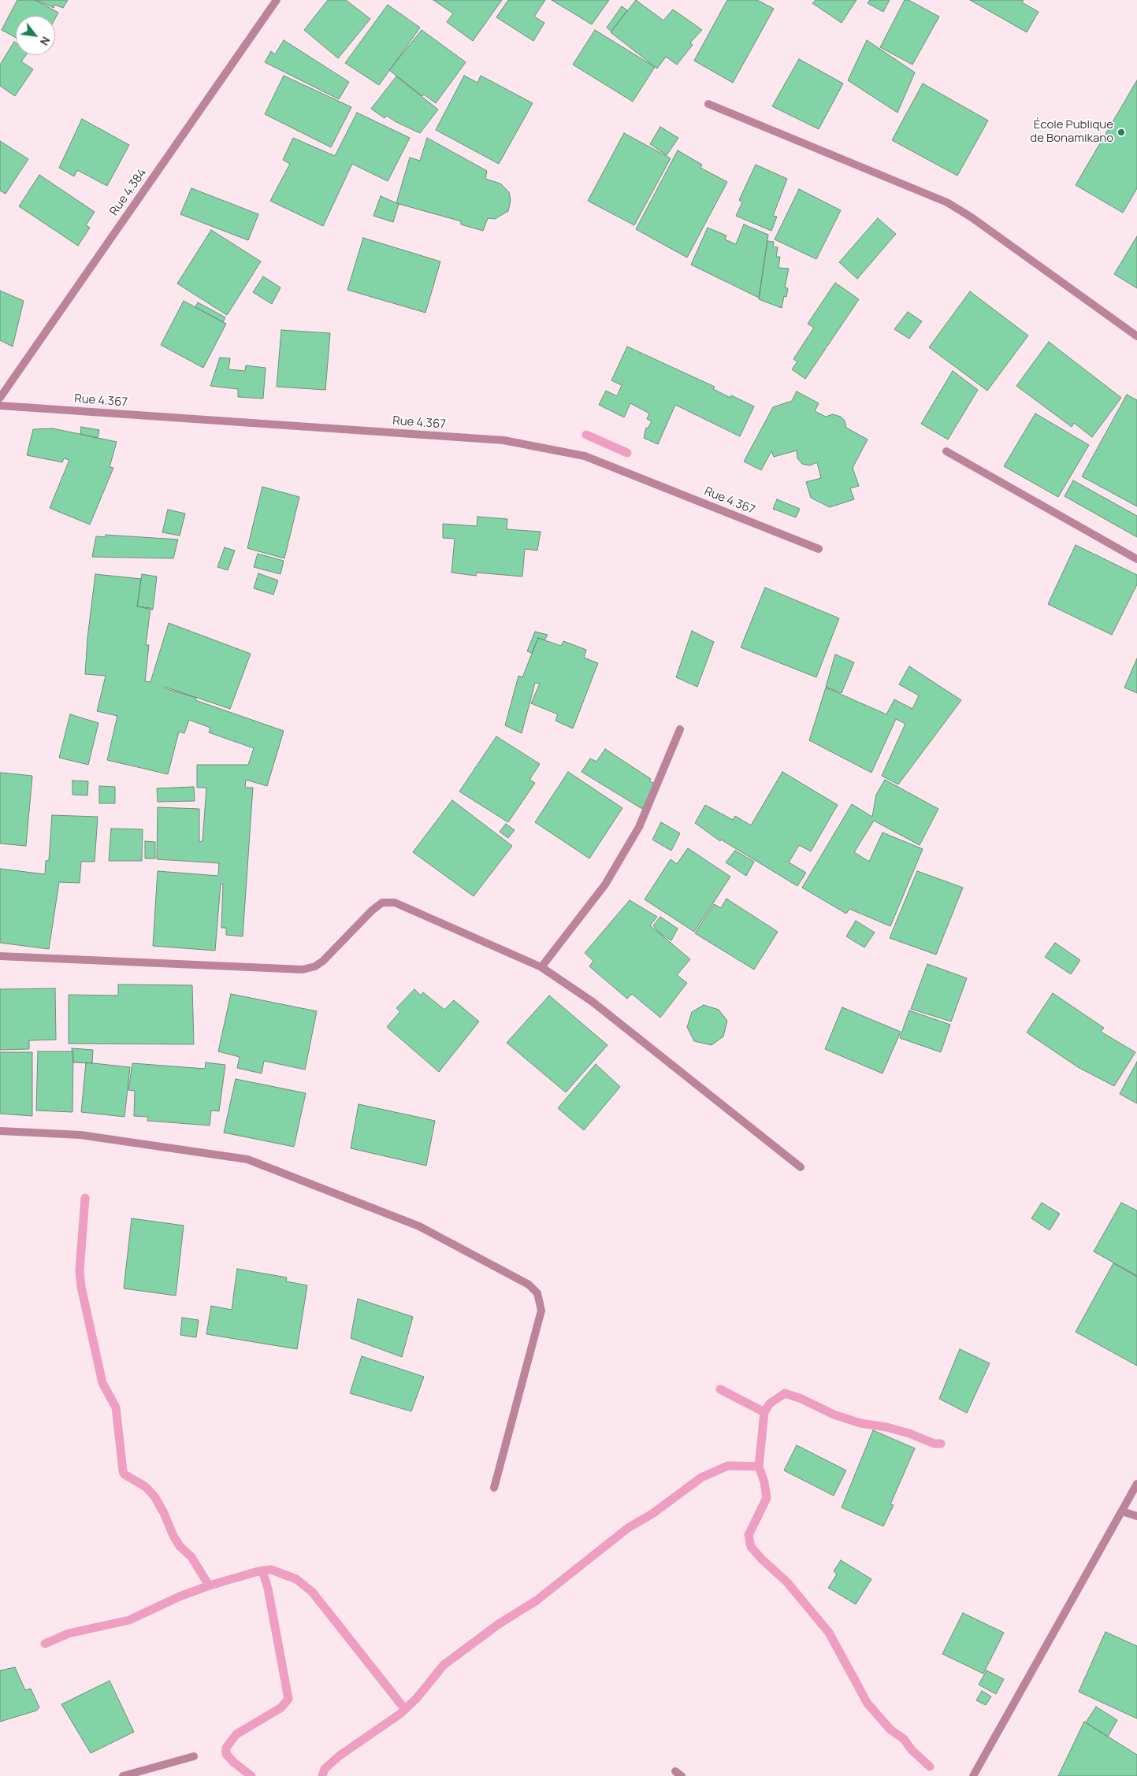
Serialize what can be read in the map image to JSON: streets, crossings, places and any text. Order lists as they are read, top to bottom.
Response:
{
  "streets": {
    "street": ["Rue 4.384", "Rue 4.367"]
  },
  "places": ["École Publique de Bonamikano"],
  "north": "bottom right"
}
